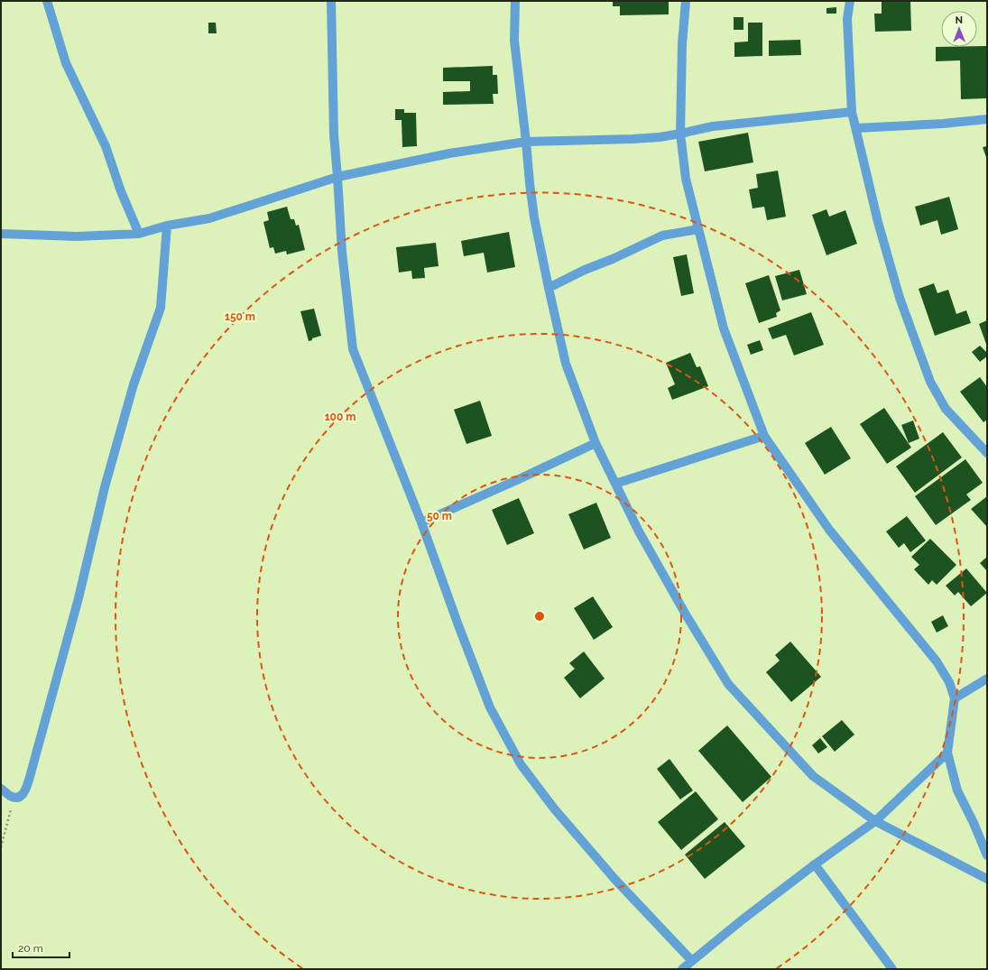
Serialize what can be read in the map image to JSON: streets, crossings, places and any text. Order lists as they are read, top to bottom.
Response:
{
  "scale_bar": "20 m",
  "north": "top",
  "rings": ["150 m", "100 m", "50 m"]
}
